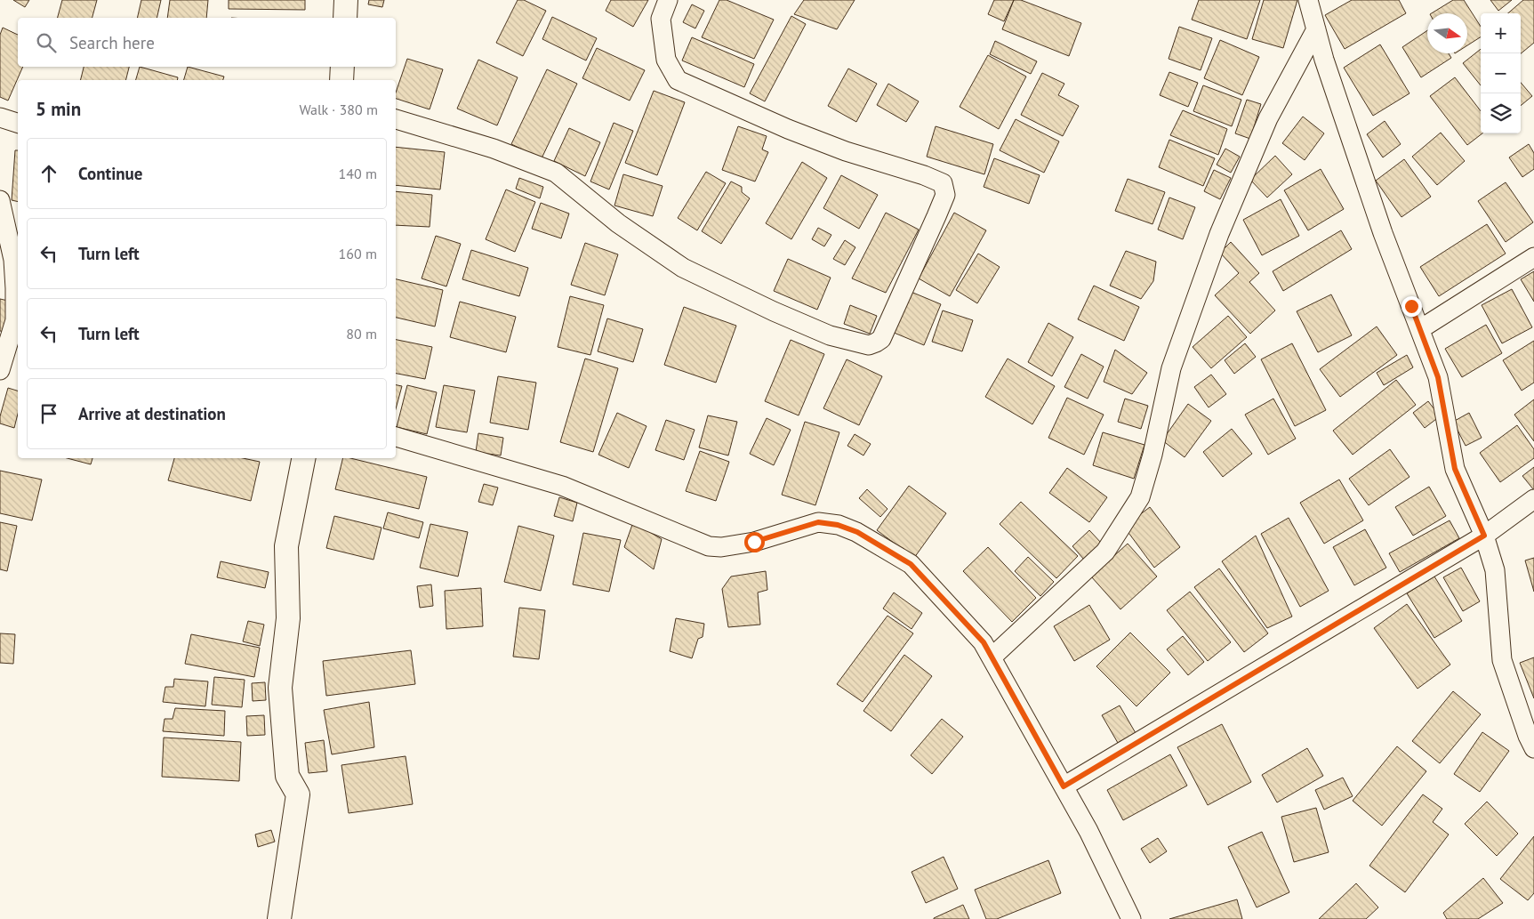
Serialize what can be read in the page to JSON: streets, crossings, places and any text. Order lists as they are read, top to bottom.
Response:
{
  "north": "right",
  "page": {
    "map_buttons": ["+", "−"],
    "search": "Search here",
    "heading": ["5 min", "Walk · 380 m"],
    "list": [
      ["Continue", "140 m"],
      ["Turn left", "160 m"],
      ["Turn left", "80 m"],
      "Arrive at destination"
    ]
  }
}
